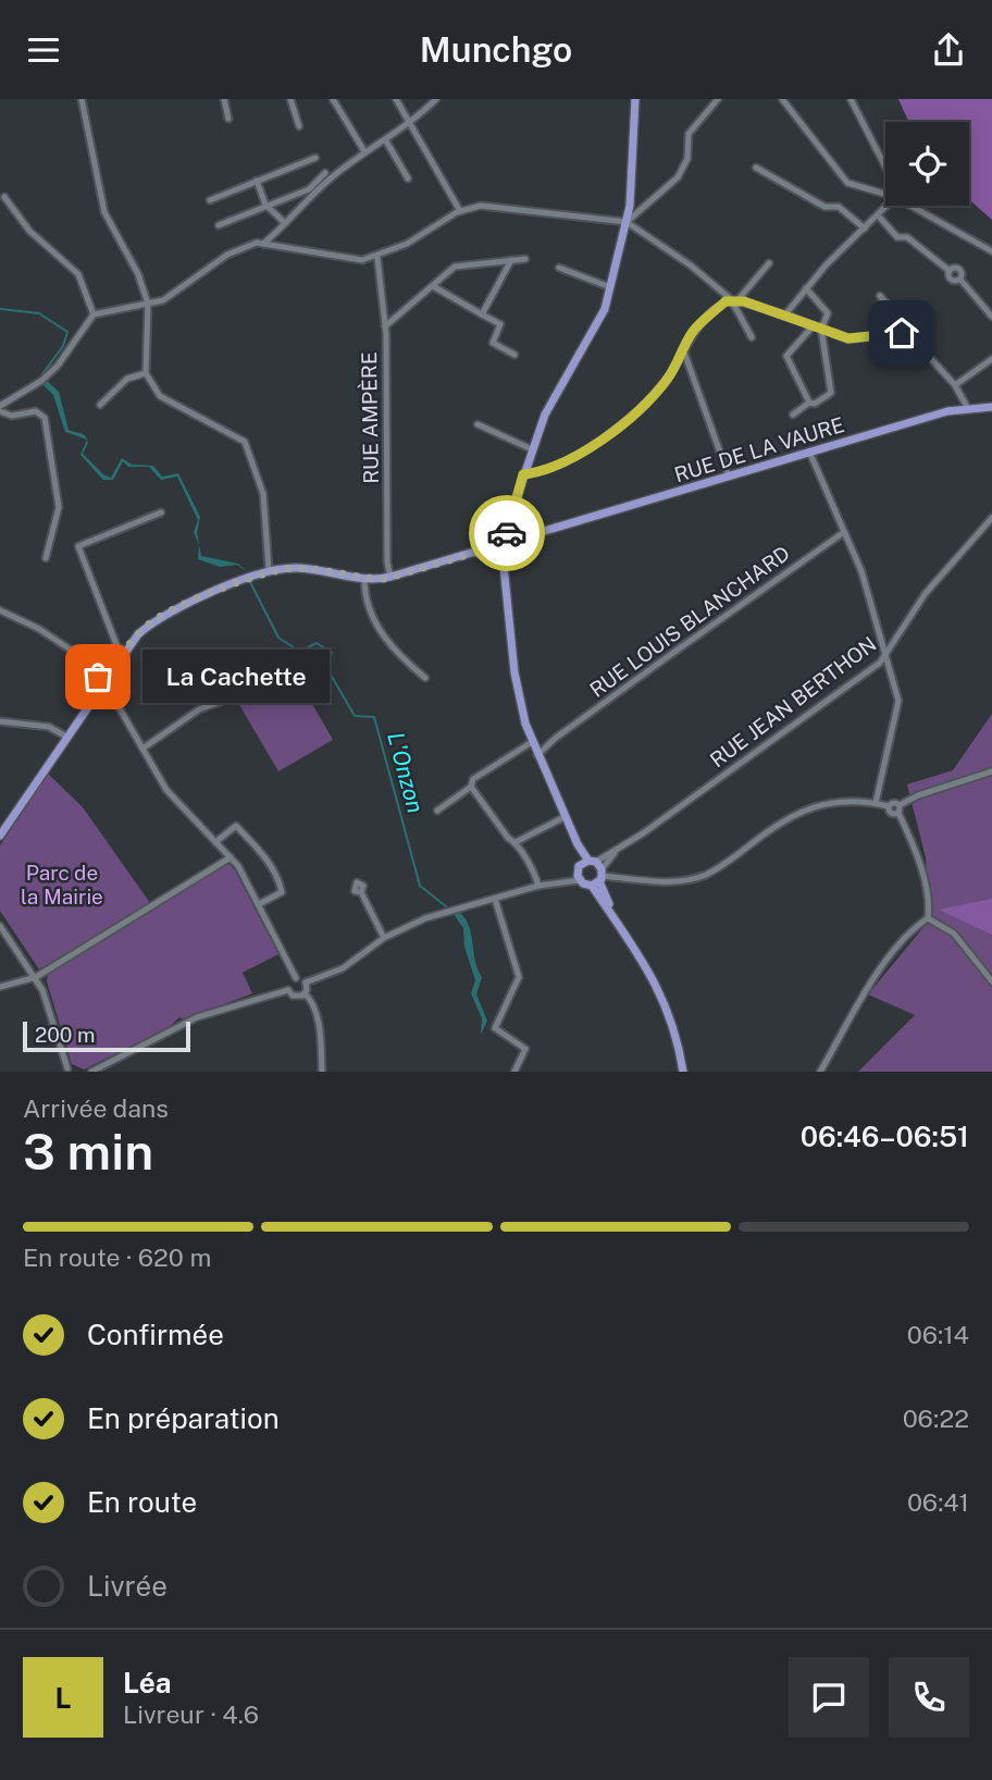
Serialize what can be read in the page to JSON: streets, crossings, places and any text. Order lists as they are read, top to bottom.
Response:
{
  "streets": {
    "main road": ["RUE DE LA VAURE"],
    "street": ["RUE AMPÈRE", "RUE LOUIS BLANCHARD", "RUE JEAN BERTHON"]
  },
  "water": ["L'Onzon"],
  "parks": ["Parc de la Mairie"],
  "places": ["La Cachette"],
  "scale_bar": "200 m",
  "page": {
    "header": "Munchgo",
    "bubble": "La Cachette",
    "scale": "200 m",
    "heading": ["3 min", "Arrivée dans", "06:46–06:51"],
    "panel": ["Léa", "Livreur · 4.6"],
    "bar": "En route · 620 m",
    "list": [
      ["Confirmée", "06:14"],
      ["En préparation", "06:22"],
      ["En route", "06:41"],
      "Livrée"
    ],
    "round": "L"
  }
}
